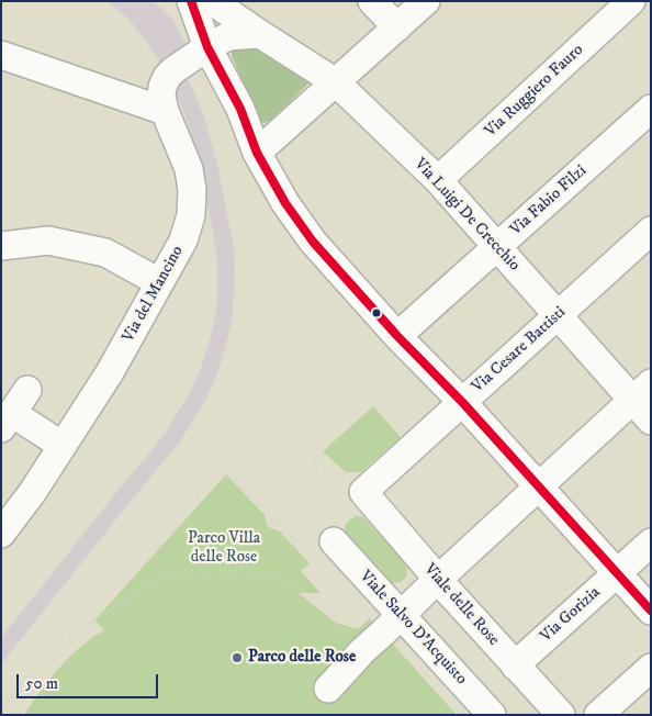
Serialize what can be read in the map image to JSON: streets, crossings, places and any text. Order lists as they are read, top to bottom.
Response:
{
  "streets": {
    "street": [
      "Via Ruggiero Fauro",
      "Via Fabio Filzi",
      "Via Luigi De Crecchio",
      "Via del Mancino",
      "Via Cesare Battisti",
      "Viale delle Rose",
      "Via Gorizia",
      "Viale Salvo D'Acquisto"
    ]
  },
  "crossings": [
    ["Via Ruggiero Fauro", "Via Luigi De Crecchio"],
    ["Via Fabio Filzi", "Via Luigi De Crecchio"],
    ["Via Luigi De Crecchio", "Via Cesare Battisti"],
    ["Via Cesare Battisti", "Viale delle Rose"],
    ["Viale delle Rose", "Via Gorizia"]
  ],
  "parks": ["Parco Villa delle Rose"],
  "places": ["Parco delle Rose"],
  "scale_bar": "50 m"
}
